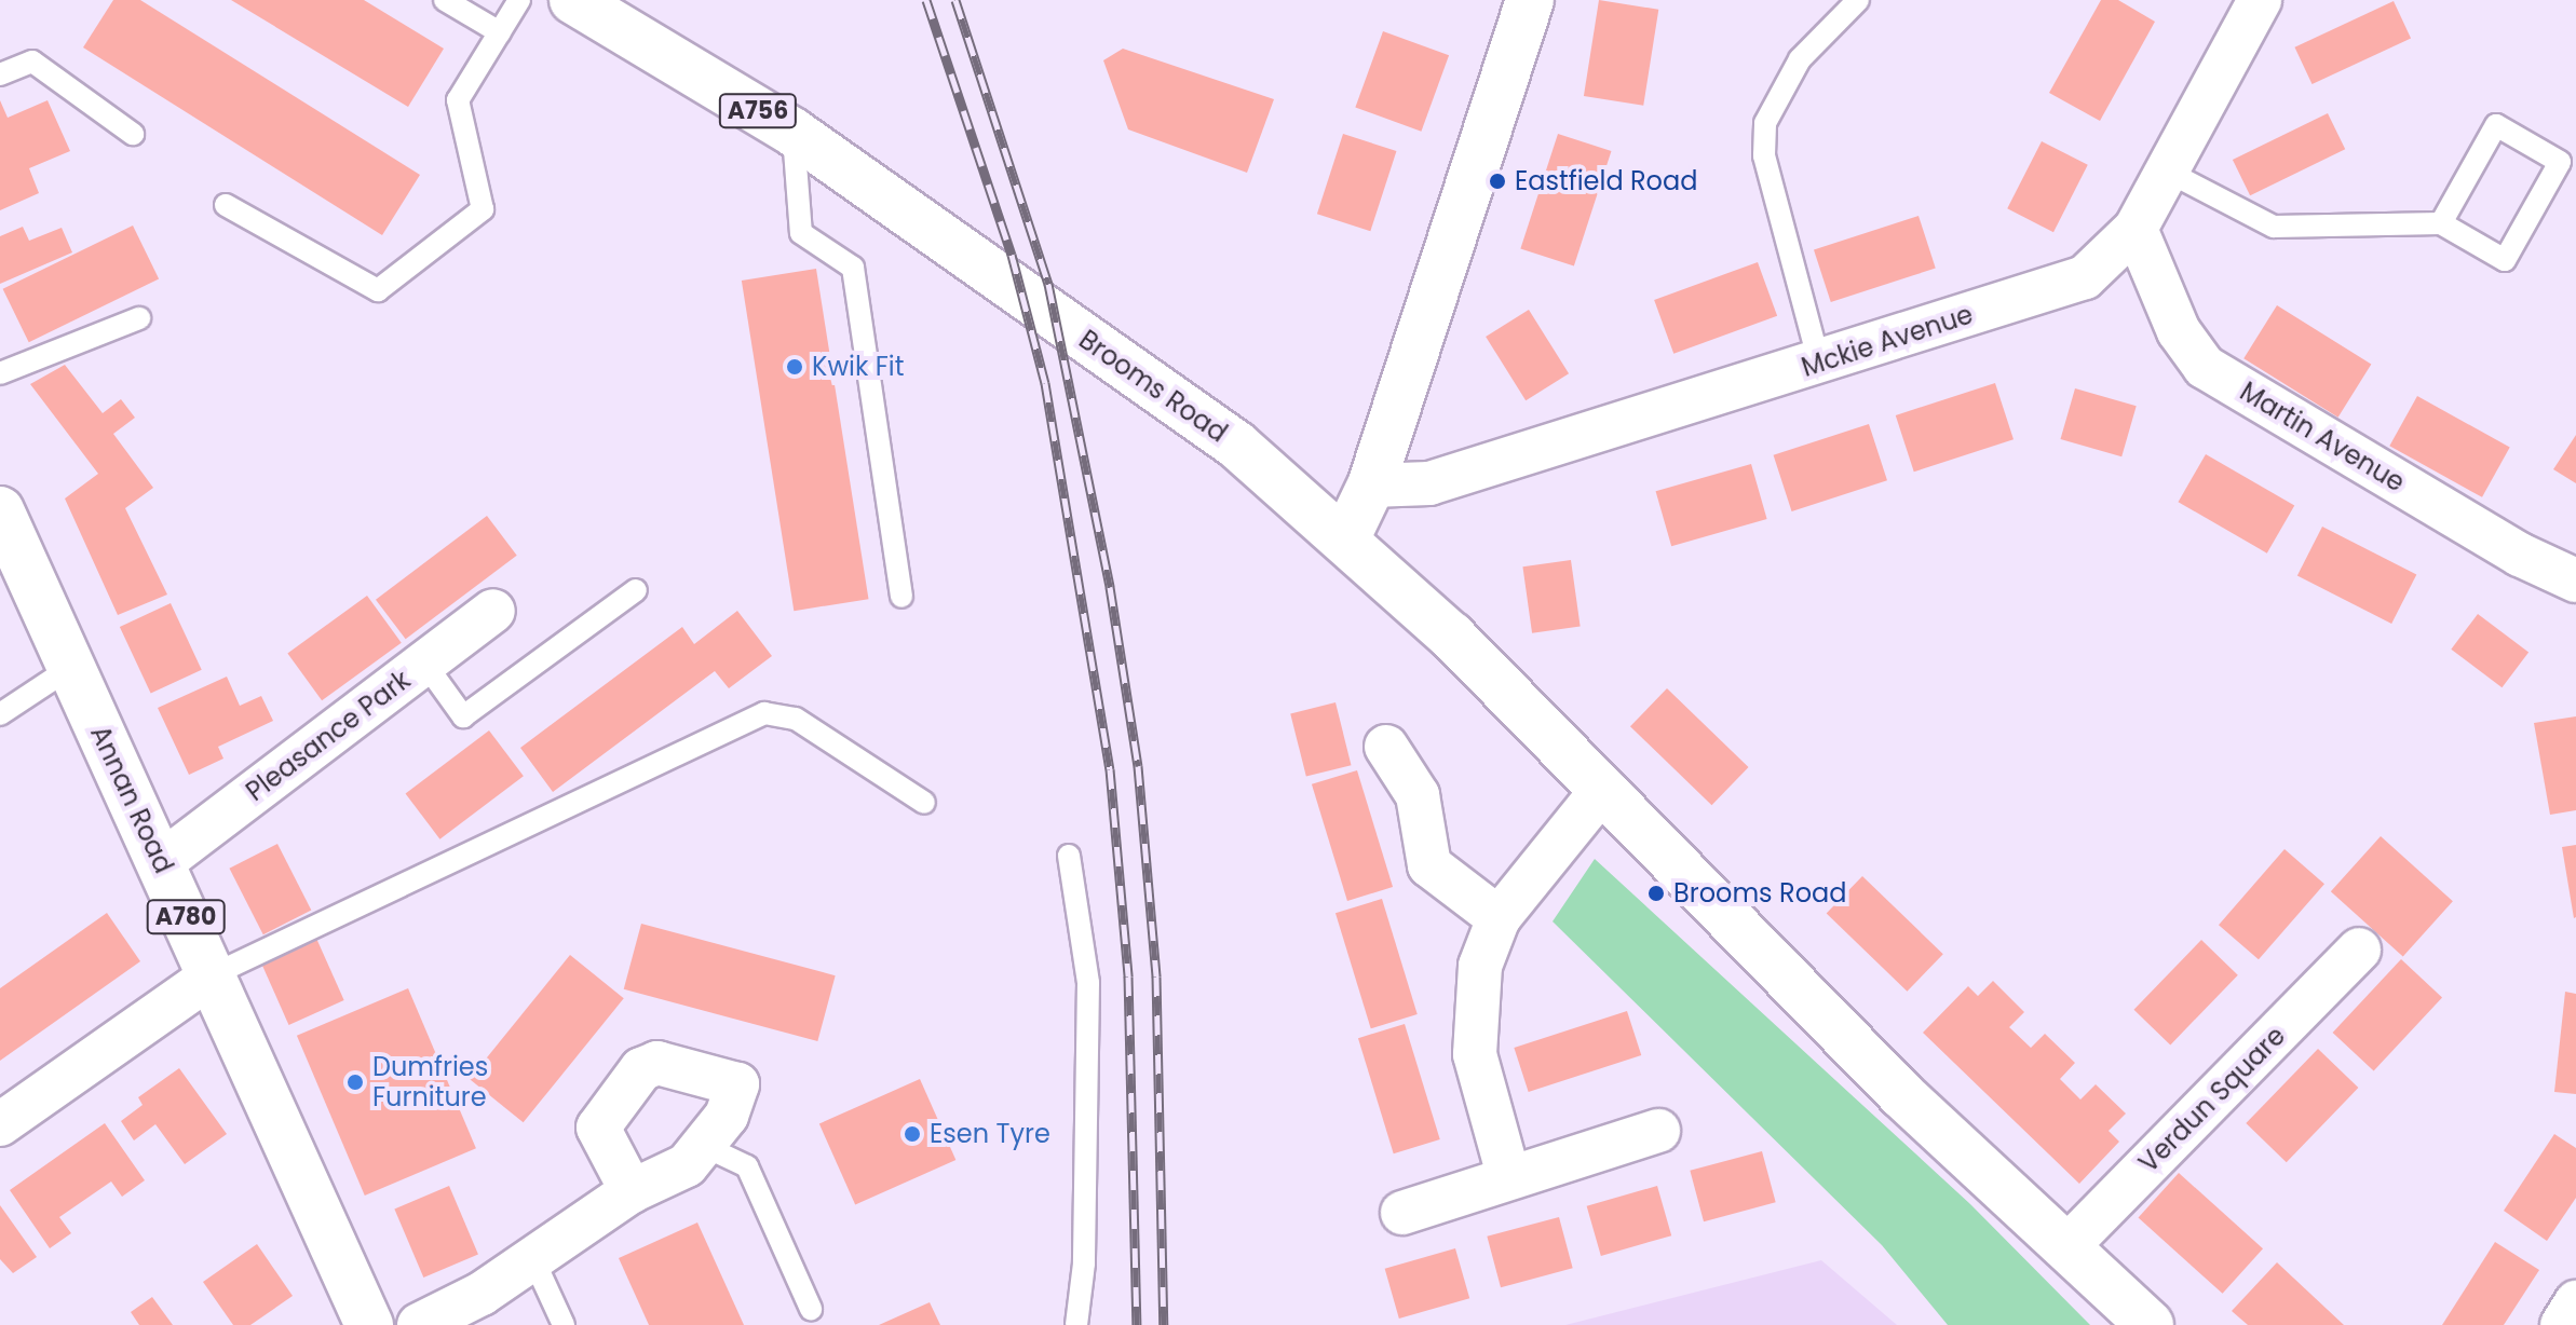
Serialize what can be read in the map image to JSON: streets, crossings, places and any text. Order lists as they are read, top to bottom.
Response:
{
  "streets": {
    "main road": [
      "A756",
      "Brooms Road",
      "Annan Road",
      "A780"
    ],
    "street": [
      "Mckie Avenue",
      "Martin Avenue",
      "Pleasance Park",
      "Verdun Square"
    ]
  },
  "crossings": [
    ["Mckie Avenue", "Martin Avenue"],
    ["Brooms Road", "Verdun Square"],
    ["Pleasance Park", "Annan Road"]
  ],
  "places": [
    "Eastfield Road",
    "Kwik Fit",
    "Brooms Road",
    "Dumfries Furniture",
    "Esen Tyre"
  ]
}
